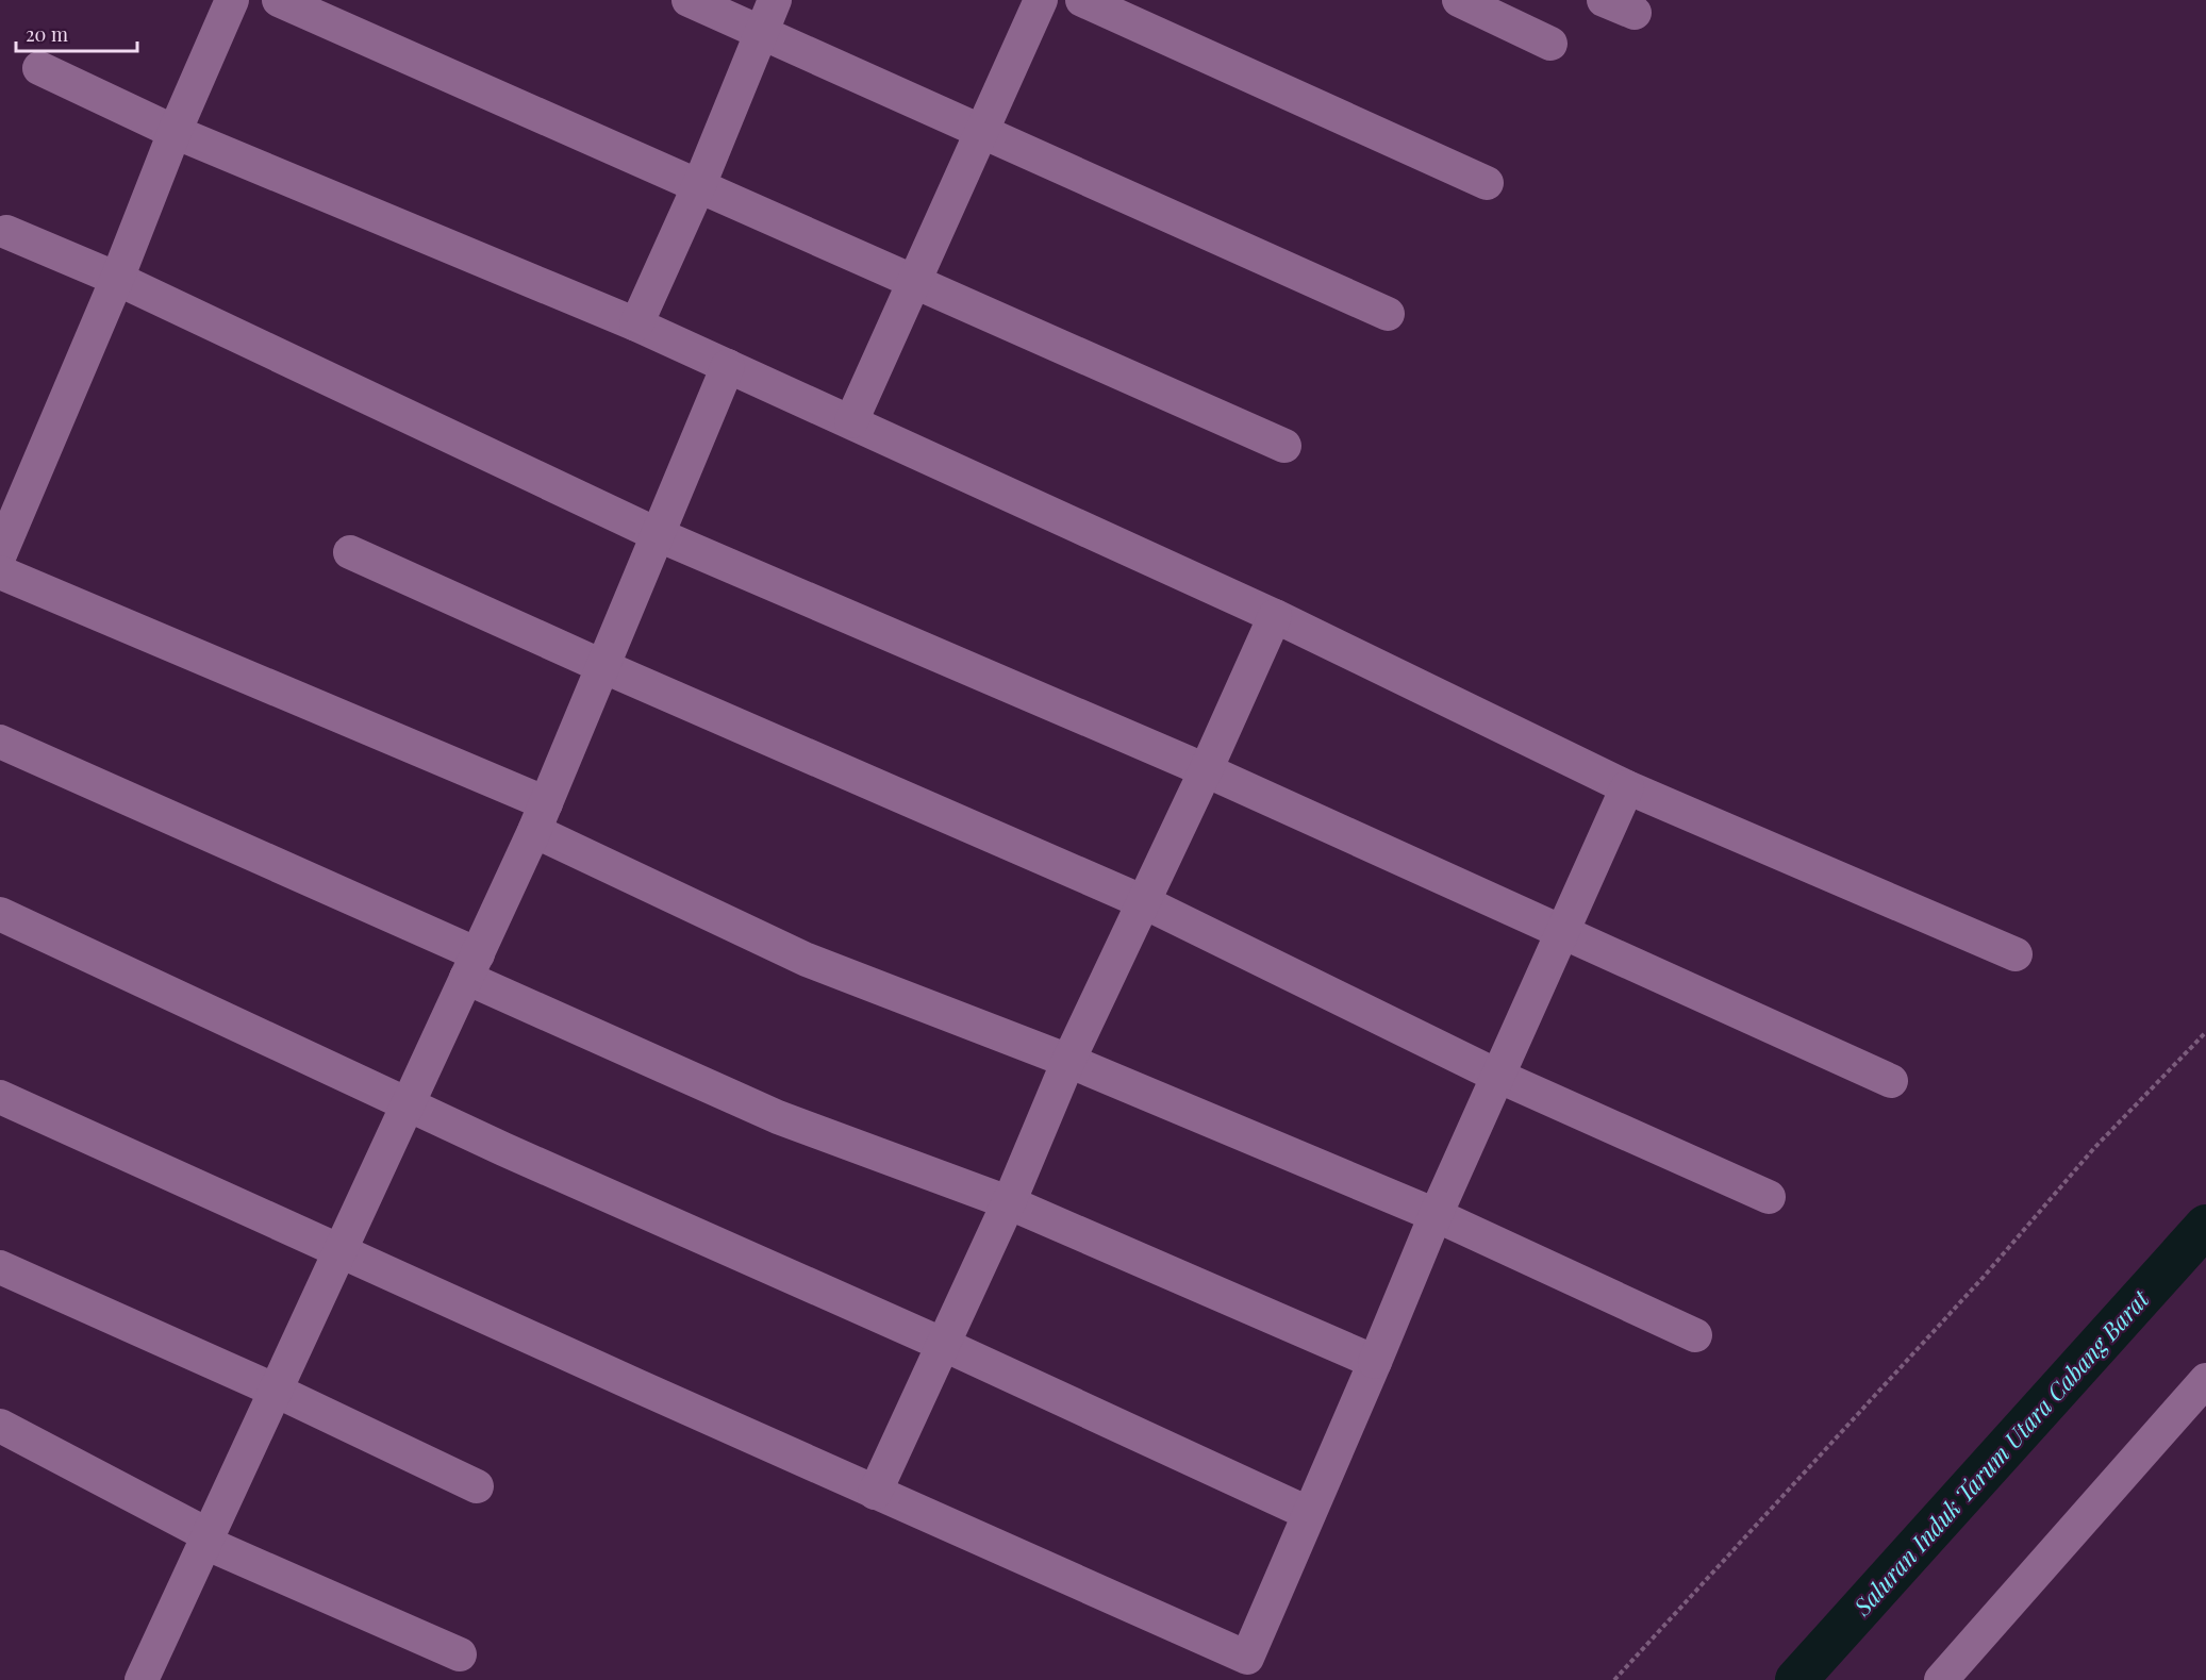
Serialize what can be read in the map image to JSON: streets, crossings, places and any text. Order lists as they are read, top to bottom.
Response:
{
  "water": ["Saluran Induk Tarum Utara Cabang Barat"],
  "scale_bar": "20 m"
}
